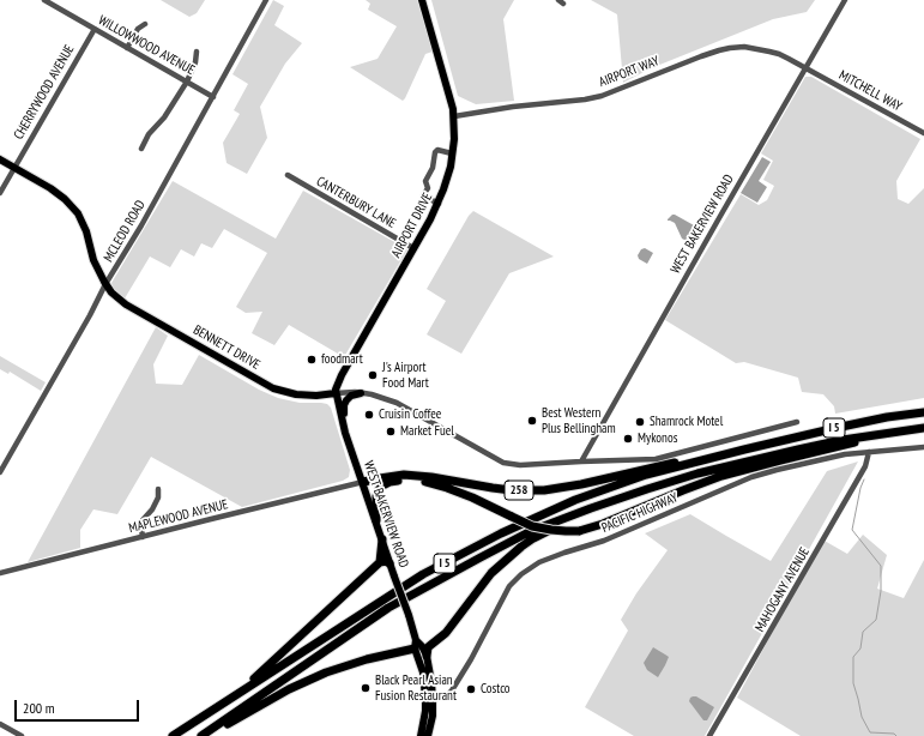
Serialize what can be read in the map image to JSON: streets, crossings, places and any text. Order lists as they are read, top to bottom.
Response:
{
  "streets": {
    "highway": ["I 5", "258"],
    "main road": ["WEST BAKERVIEW ROAD", "AIRPORT DRIVE", "BENNETT DRIVE"],
    "street": [
      "WILLOWWOOD AVENUE",
      "AIRPORT WAY",
      "MITCHELL WAY",
      "CHERRYWOOD AVENUE",
      "CANTERBURY LANE",
      "MCLEOD ROAD",
      "PACIFIC HIGHWAY",
      "MAPLEWOOD AVENUE",
      "MAHOGANY AVENUE"
    ]
  },
  "crossings": [
    ["WILLOWWOOD AVENUE", "CHERRYWOOD AVENUE"],
    ["WILLOWWOOD AVENUE", "MCLEOD ROAD"],
    ["AIRPORT WAY", "MITCHELL WAY"],
    ["AIRPORT WAY", "WEST BAKERVIEW ROAD"],
    ["AIRPORT WAY", "AIRPORT DRIVE"],
    ["MITCHELL WAY", "WEST BAKERVIEW ROAD"],
    ["CHERRYWOOD AVENUE", "BENNETT DRIVE"],
    ["CANTERBURY LANE", "AIRPORT DRIVE"],
    ["WEST BAKERVIEW ROAD", "AIRPORT DRIVE"],
    ["WEST BAKERVIEW ROAD", "BENNETT DRIVE"],
    ["WEST BAKERVIEW ROAD", "258"],
    ["WEST BAKERVIEW ROAD", "PACIFIC HIGHWAY"],
    ["WEST BAKERVIEW ROAD", "MAPLEWOOD AVENUE"],
    ["AIRPORT DRIVE", "BENNETT DRIVE"],
    ["MCLEOD ROAD", "BENNETT DRIVE"],
    ["I 5", "258"],
    ["258", "MAPLEWOOD AVENUE"],
    ["PACIFIC HIGHWAY", "MAHOGANY AVENUE"]
  ],
  "places": [
    "foodmart",
    "J's Airport Food Mart",
    "Cruisin Coffee",
    "Best Western Plus Bellingham",
    "Shamrock Motel",
    "Market Fuel",
    "Mykonos",
    "Black Pearl Asian Fusion Restaurant",
    "Costco"
  ],
  "scale_bar": "200 m"
}
